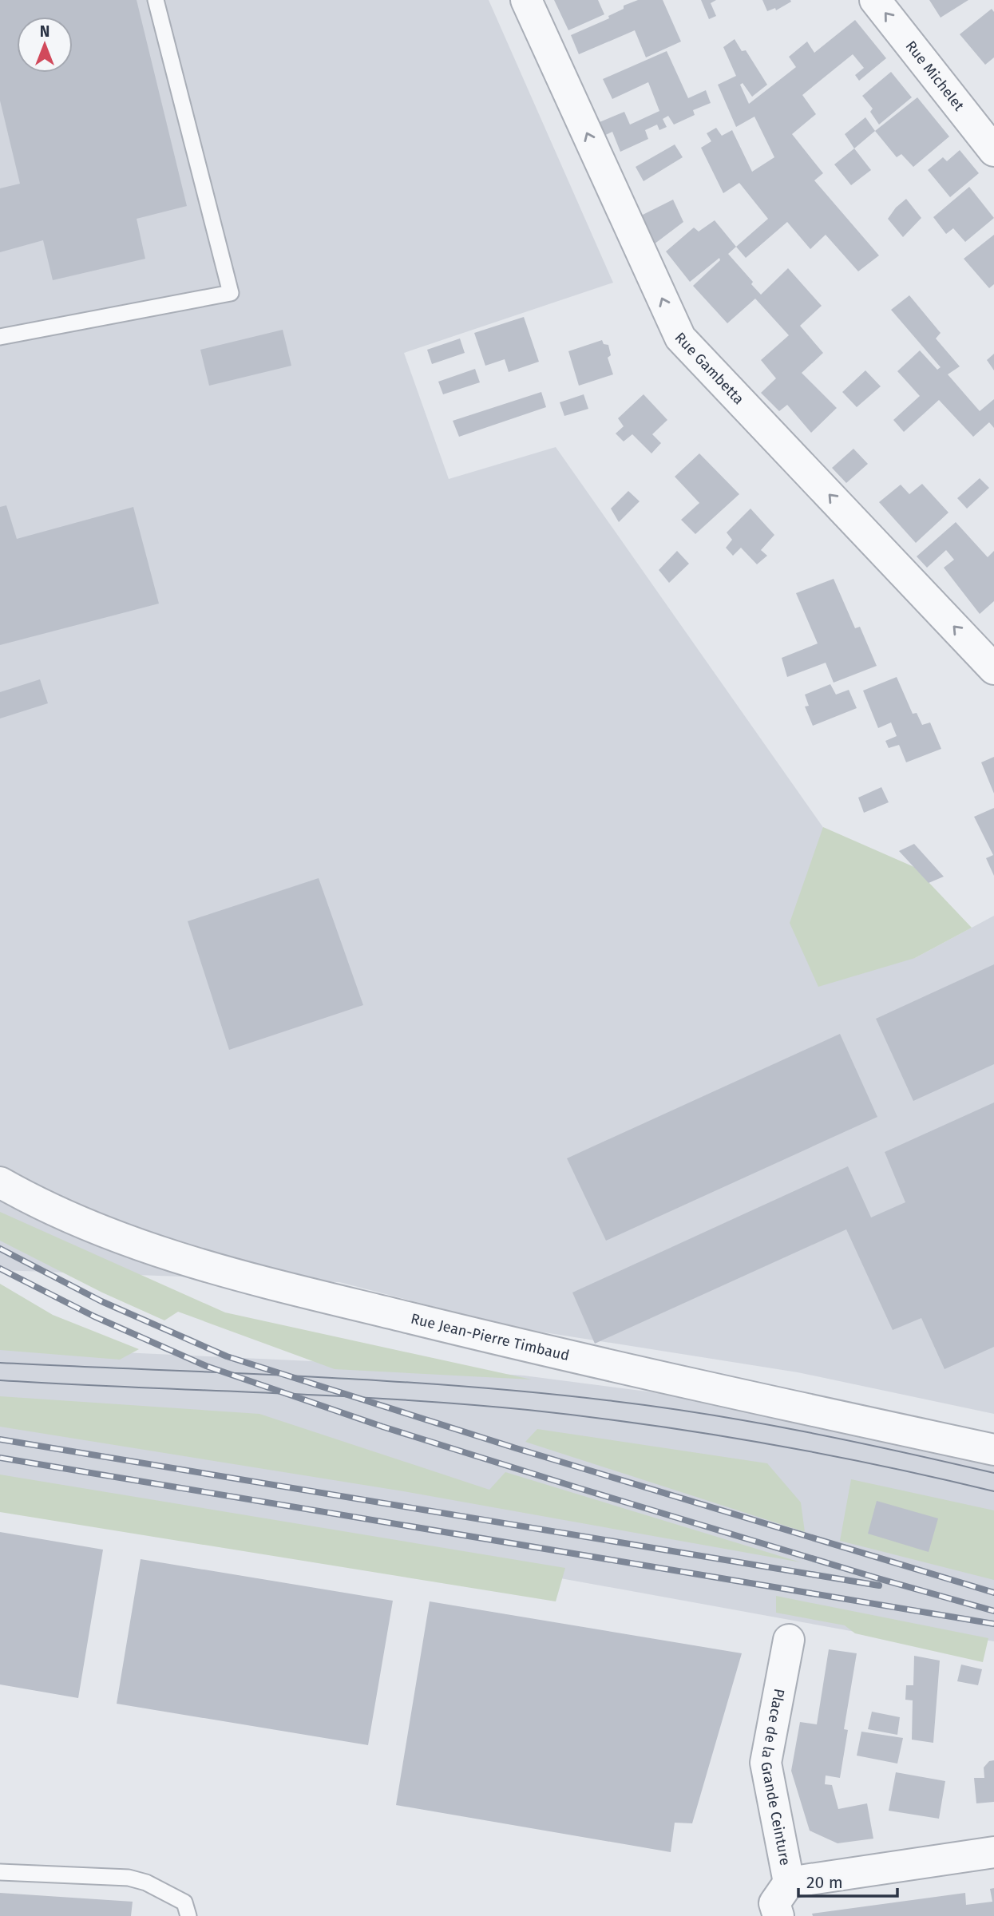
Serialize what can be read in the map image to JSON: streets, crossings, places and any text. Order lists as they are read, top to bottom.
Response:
{
  "streets": {
    "street": [
      "Rue Michelet",
      "Rue Gambetta",
      "Rue Jean-Pierre Timbaud",
      "Place de la Grande Ceinture"
    ]
  },
  "one_way": ["Rue Michelet", "Rue Gambetta"],
  "scale_bar": "20 m",
  "north": "top"
}
